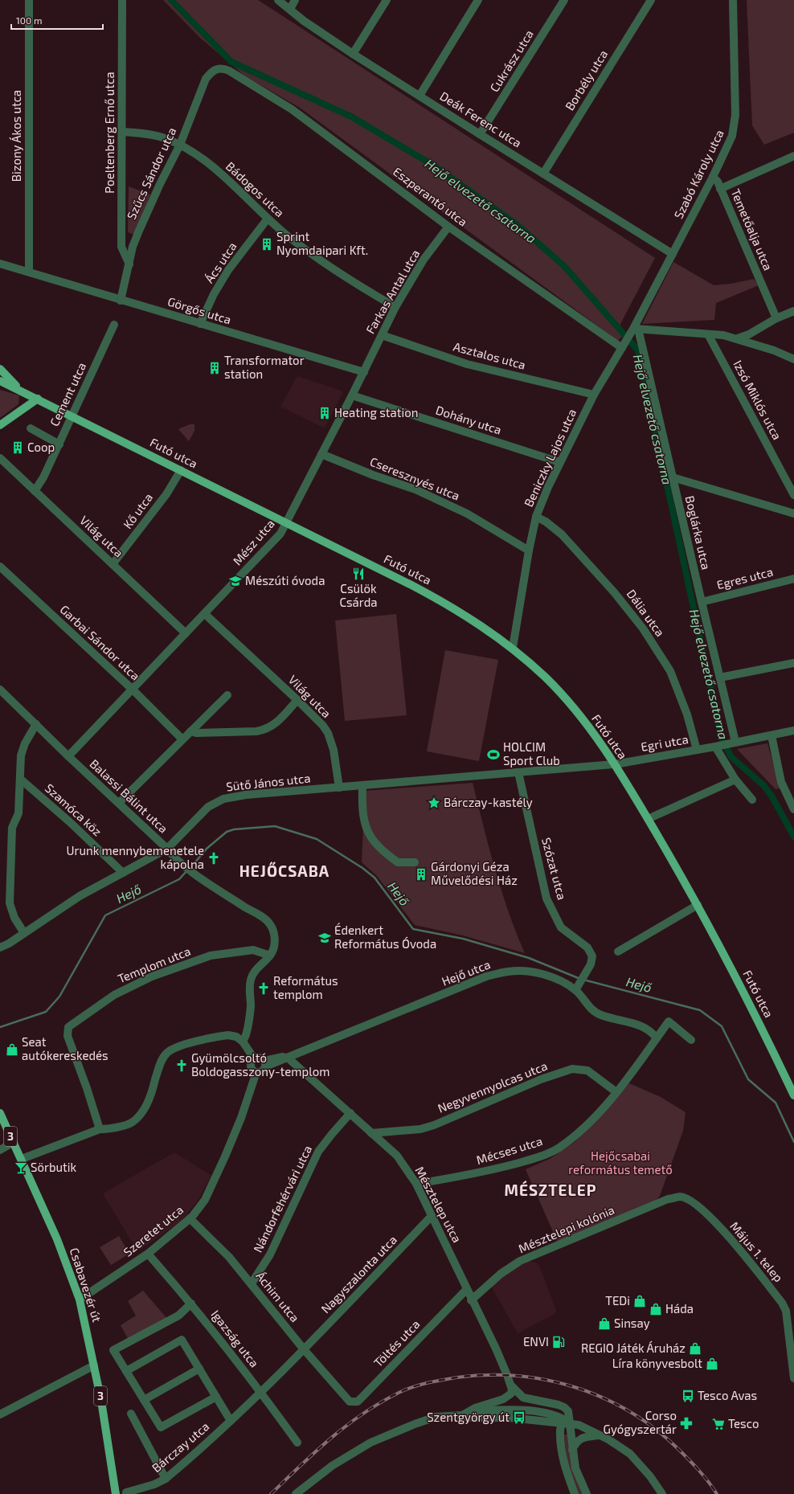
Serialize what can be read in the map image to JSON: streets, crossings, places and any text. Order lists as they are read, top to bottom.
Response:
{
  "streets": {
    "main road": ["Futó utca", "3", "Csabavezér út"],
    "street": [
      "Cukrász utca",
      "Borbély utca",
      "Deák Ferenc utca",
      "Poeltenberg Ernő utca",
      "Bizony Ákos utca",
      "Szűcs Sándor utca",
      "Szabó Károly utca",
      "Bádogos utca",
      "Eszperantó utca",
      "Temetőalja utca",
      "Ács utca",
      "Farkas Antal utca",
      "Görgős utca",
      "Asztalos utca",
      "Cement utca",
      "Izsó Miklós utca",
      "Dohány utca",
      "Beniczky Lajos utca",
      "Cseresznyés utca",
      "Kő utca",
      "Boglárka utca",
      "Világ utca",
      "Mész utca",
      "Egres utca",
      "Dália utca",
      "Garbai Sándor utca",
      "Egri utca",
      "Sütő János utca",
      "Balassi Bálint utca",
      "Szamóca köz",
      "Szózat utca",
      "Templom utca",
      "Hejő utca",
      "Negyvennyolcas utca",
      "Mécses utca",
      "Nándorfehérvári utca",
      "Mésztelep utca",
      "Mésztelepi kolónia",
      "Szeretet utca",
      "Május 1. telep",
      "Nagyszalonta utca",
      "Áchim utca",
      "Igazság utca",
      "Töltés utca",
      "Bárczay utca"
    ]
  },
  "crossings": [
    ["Cukrász utca", "Deák Ferenc utca"],
    ["Borbély utca", "Deák Ferenc utca"],
    ["Deák Ferenc utca", "Szabó Károly utca"],
    ["Poeltenberg Ernő utca", "Szűcs Sándor utca"],
    ["Poeltenberg Ernő utca", "Bádogos utca"],
    ["Bizony Ákos utca", "Görgős utca"],
    ["Szűcs Sándor utca", "Bádogos utca"],
    ["Szűcs Sándor utca", "Eszperantó utca"],
    ["Szűcs Sándor utca", "Görgős utca"],
    ["Szabó Károly utca", "Eszperantó utca"],
    ["Szabó Károly utca", "Beniczky Lajos utca"],
    ["Szabó Károly utca", "Boglárka utca"],
    ["Bádogos utca", "Ács utca"],
    ["Bádogos utca", "Farkas Antal utca"],
    ["Eszperantó utca", "Farkas Antal utca"],
    ["Eszperantó utca", "Beniczky Lajos utca"],
    ["Ács utca", "Görgős utca"],
    ["Farkas Antal utca", "Görgős utca"],
    ["Farkas Antal utca", "Asztalos utca"],
    ["Farkas Antal utca", "Dohány utca"],
    ["Farkas Antal utca", "Cseresznyés utca"],
    ["Farkas Antal utca", "Mész utca"],
    ["Asztalos utca", "Beniczky Lajos utca"],
    ["Cement utca", "Futó utca"],
    ["Cement utca", "Világ utca"],
    ["Dohány utca", "Beniczky Lajos utca"],
    ["Futó utca", "Beniczky Lajos utca"],
    ["Futó utca", "Kő utca"],
    ["Futó utca", "Mész utca"],
    ["Futó utca", "Egri utca"],
    ["Beniczky Lajos utca", "Cseresznyés utca"],
    ["Beniczky Lajos utca", "Dália utca"],
    ["Cseresznyés utca", "Mész utca"],
    ["Kő utca", "Világ utca"],
    ["Boglárka utca", "Egres utca"],
    ["Boglárka utca", "Egri utca"],
    ["Világ utca", "Mész utca"],
    ["Világ utca", "Sütő János utca"],
    ["Mész utca", "Garbai Sándor utca"],
    ["Mész utca", "Balassi Bálint utca"],
    ["Dália utca", "Egri utca"],
    ["Egri utca", "Sütő János utca"],
    ["Egri utca", "Szózat utca"],
    ["Sütő János utca", "Balassi Bálint utca"],
    ["Sütő János utca", "Szamóca köz"],
    ["Sütő János utca", "Szózat utca"],
    ["Balassi Bálint utca", "Templom utca"],
    ["Szózat utca", "Hejő utca"],
    ["Hejő utca", "Mécses utca"],
    ["Hejő utca", "Mésztelep utca"],
    ["Hejő utca", "Szeretet utca"],
    ["Negyvennyolcas utca", "Mécses utca"],
    ["Negyvennyolcas utca", "Mésztelep utca"],
    ["Mécses utca", "Mésztelep utca"],
    ["Nándorfehérvári utca", "Mésztelep utca"],
    ["Nándorfehérvári utca", "Áchim utca"],
    ["Mésztelep utca", "Mésztelepi kolónia"],
    ["Mésztelep utca", "Nagyszalonta utca"],
    ["Mésztelep utca", "Töltés utca"],
    ["Mésztelepi kolónia", "Május 1. telep"],
    ["Szeretet utca", "Csabavezér út"],
    ["Szeretet utca", "Áchim utca"],
    ["Szeretet utca", "Igazság utca"],
    ["Nagyszalonta utca", "Áchim utca"],
    ["Nagyszalonta utca", "Bárczay utca"],
    ["Áchim utca", "Töltés utca"],
    ["Áchim utca", "Bárczay utca"],
    ["Igazság utca", "Bárczay utca"]
  ],
  "districts": ["HEJŐCSABA", "MÉSZTELEP"],
  "water": ["Hejő elvezető csatorna", "Hejő"],
  "parks": ["Hejőcsabai református temető"],
  "places": {
    "building": [
      "Sprint Nyomdaipari Kft.",
      "Transformator station",
      "Heating station",
      "Coop",
      "Gárdonyi Géza Művelődési Ház"
    ],
    "restaurant": ["Csülök Csárda"],
    "school or university": ["Mészúti óvoda", "Édenkert Református Óvoda"],
    "sports": ["HOLCIM Sport Club"],
    "place": ["Bárczay-kastély"],
    "church": ["Urunk mennybemenetele kápolna", "Református templom", "Gyümölcsoltó Boldogasszony-templom"],
    "shop": [
      "Seat autókereskedés",
      "TEDi",
      "Háda",
      "Sinsay",
      "REGIO Játék Áruház",
      "Líra könyvesbolt"
    ],
    "bar": ["Sörbutik"],
    "fuel station": ["ENVI"],
    "bus stop": ["Tesco Avas", "Szentgyörgy út"],
    "pharmacy": ["Corso Gyógyszertár"],
    "supermarket": ["Tesco"]
  },
  "scale_bar": "100 m"
}
